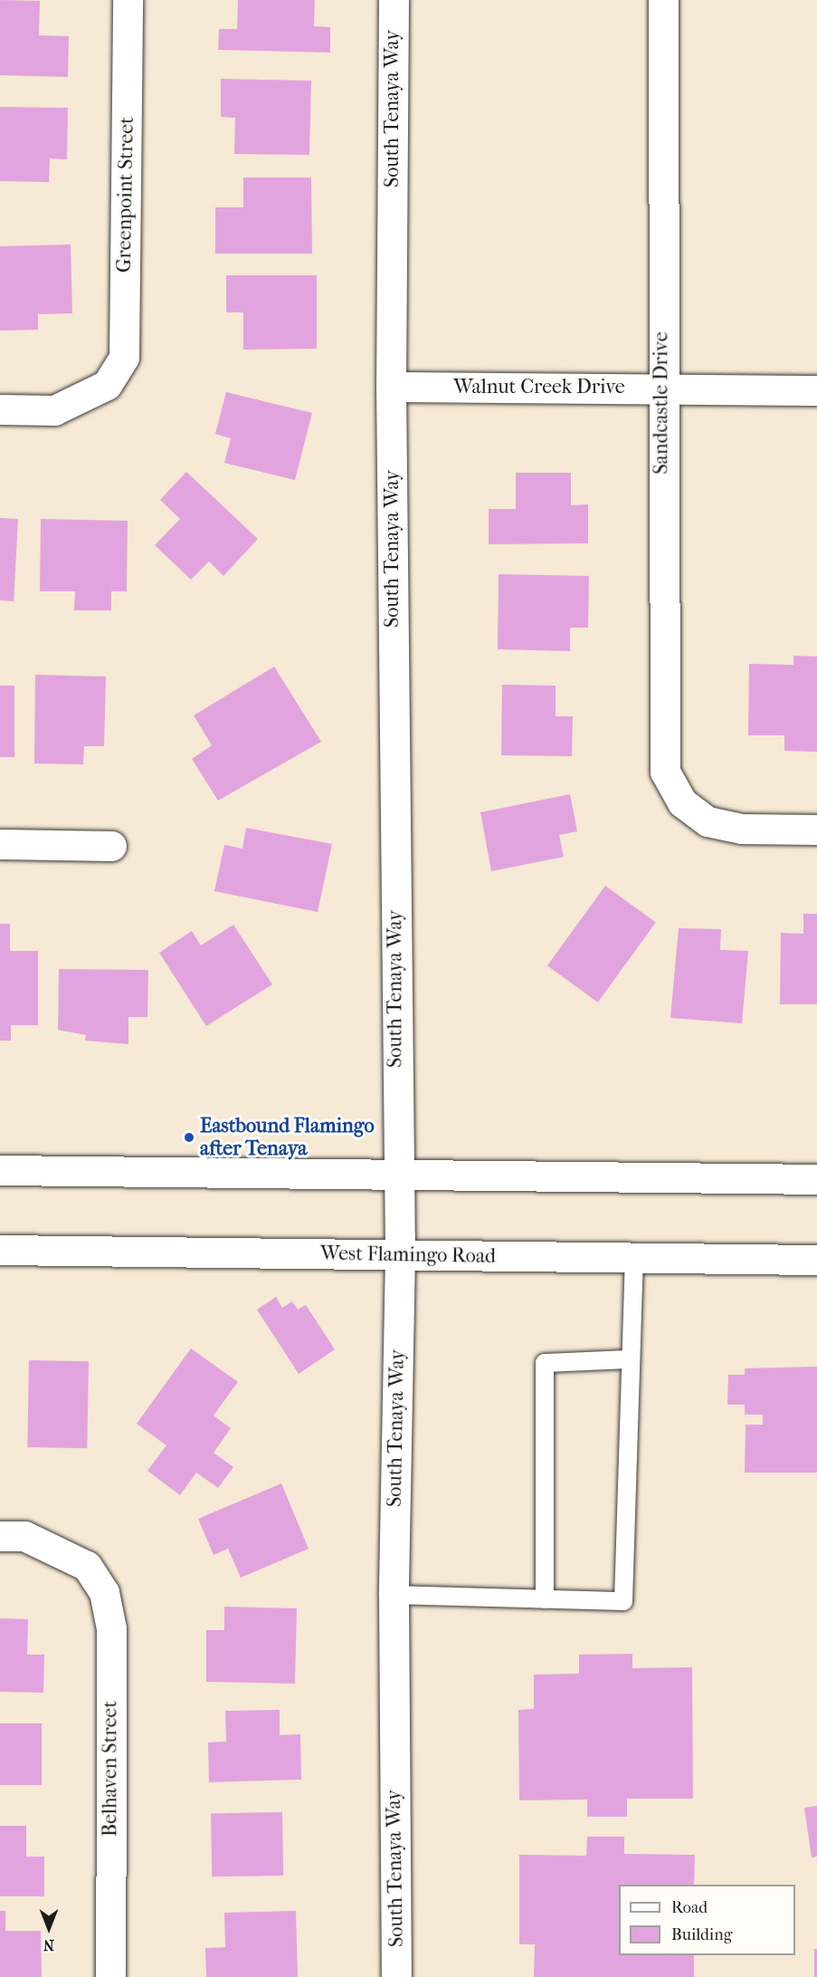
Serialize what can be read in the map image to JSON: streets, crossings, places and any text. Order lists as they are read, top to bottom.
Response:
{
  "streets": {
    "street": [
      "South Tenaya Way",
      "Greenpoint Street",
      "Walnut Creek Drive",
      "Sandcastle Drive",
      "West Flamingo Road",
      "Belhaven Street"
    ]
  },
  "crossings": [
    ["South Tenaya Way", "Walnut Creek Drive"],
    ["South Tenaya Way", "West Flamingo Road"],
    ["Walnut Creek Drive", "Sandcastle Drive"]
  ],
  "places": ["Eastbound Flamingo after Tenaya"],
  "legend": ["Road", "Building"],
  "north": "bottom"
}
